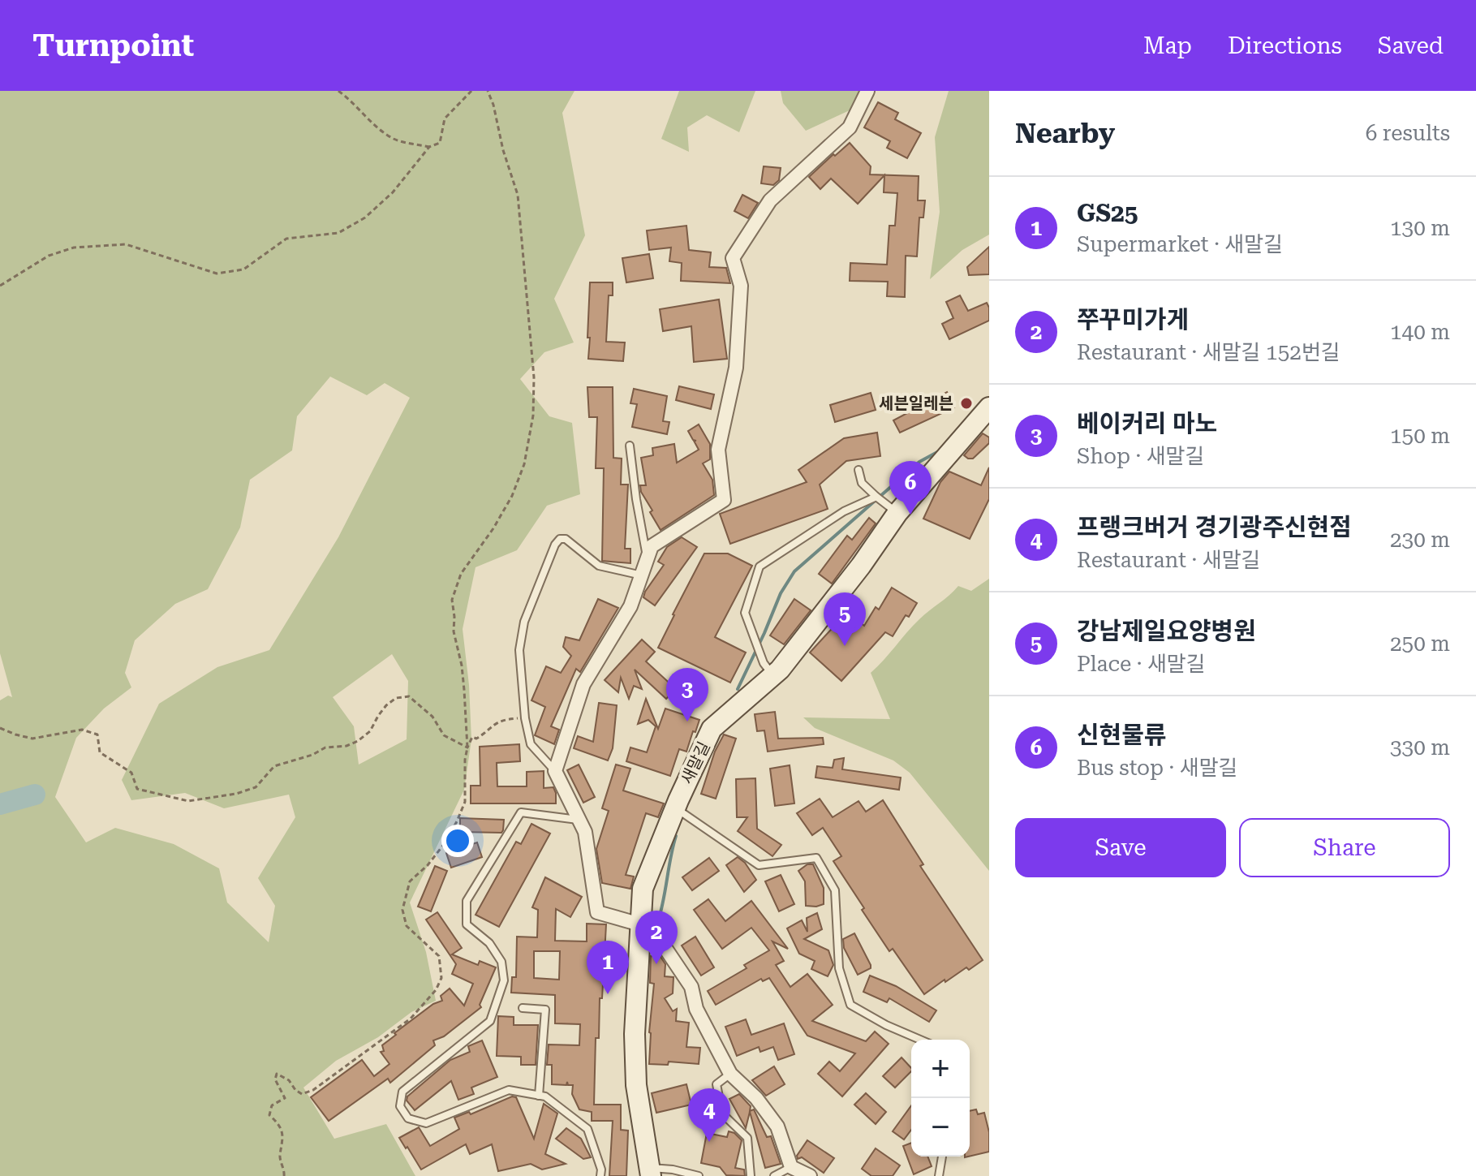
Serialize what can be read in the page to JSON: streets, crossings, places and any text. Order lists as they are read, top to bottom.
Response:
{
  "streets": {
    "street": ["새말길"]
  },
  "places": ["세븐일레븐"],
  "page": {
    "header": "Turnpoint",
    "nav": ["Map", "Directions", "Saved"],
    "heading": ["Nearby", "6 results"],
    "list": [
      {
        "mark": "1",
        "name": "GS25",
        "note": "Supermarket · 새말길",
        "value": "130 m"
      },
      {
        "mark": "2",
        "name": "쭈꾸미가게",
        "note": "Restaurant · 새말길 152번길",
        "value": "140 m"
      },
      {
        "mark": "3",
        "name": "베이커리 마노",
        "note": "Shop · 새말길",
        "value": "150 m"
      },
      {
        "mark": "4",
        "name": "프랭크버거 경기광주신현점",
        "note": "Restaurant · 새말길",
        "value": "230 m"
      },
      {
        "mark": "5",
        "name": "강남제일요양병원",
        "note": "Place · 새말길",
        "value": "250 m"
      },
      {
        "mark": "6",
        "name": "신현물류",
        "note": "Bus stop · 새말길",
        "value": "330 m"
      }
    ],
    "pins": [
      "6",
      "5",
      "3",
      "2",
      "1",
      "4"
    ],
    "buttons": ["Save", "Share"],
    "map_buttons": ["+", "−"]
  }
}
